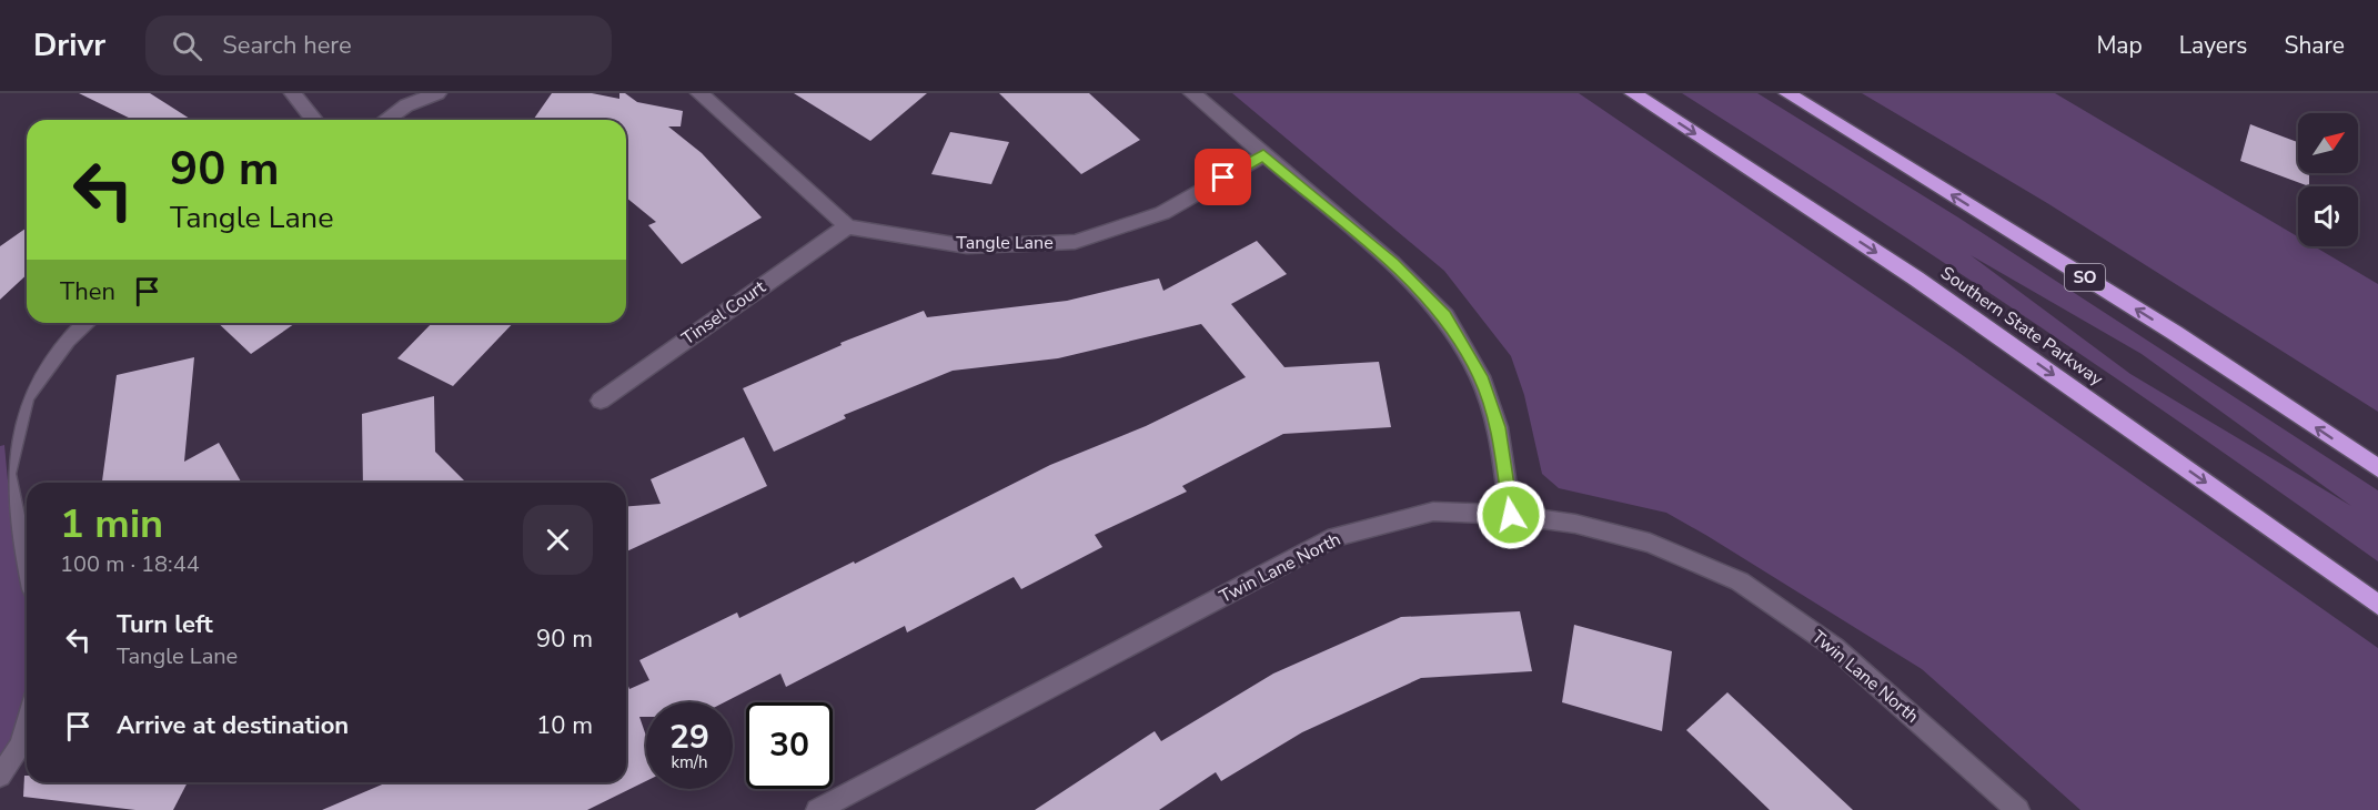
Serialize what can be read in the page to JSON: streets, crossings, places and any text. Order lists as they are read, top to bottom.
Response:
{
  "streets": {
    "highway": ["SO", "Southern State Parkway"],
    "street": ["Tangle Lane", "Tinsel Court", "Twin Lane North"]
  },
  "crossings": [
    ["Tangle Lane", "Tinsel Court"]
  ],
  "north": "top right",
  "page": {
    "header": "Drivr",
    "search": "Search here",
    "nav": ["Map", "Layers", "Share"],
    "turn": ["90 m", "Tangle Lane"],
    "then": "Then",
    "heading": ["1 min", "100 m · 18:44"],
    "list": [
      {
        "name": "Turn left",
        "note": "Tangle Lane",
        "value": "90 m"
      },
      {
        "name": "Arrive at destination",
        "value": "10 m"
      }
    ],
    "speed": "29 km/h",
    "limit": "30"
  }
}
